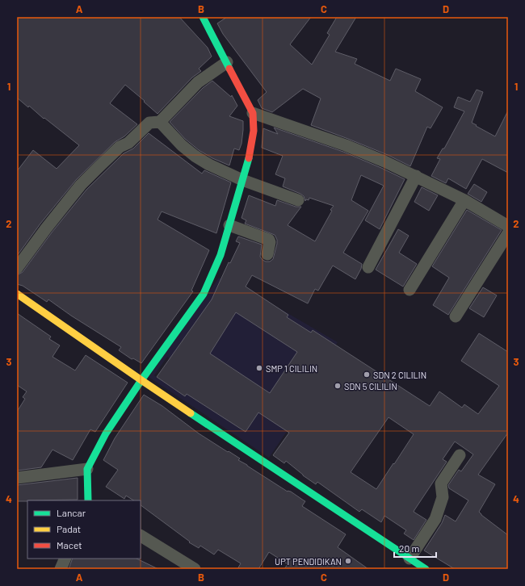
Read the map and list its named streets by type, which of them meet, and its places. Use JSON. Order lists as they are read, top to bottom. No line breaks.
{"places":["SMP 1 CILILIN","SDN 2 CILILIN","SDN 5 CILILIN","UPT PENDIDIKAN"],"legend":["Lancar","Padat","Macet"],"scale_bar":"20 m","grid":{"columns":["A","B","C","D"],"rows":["1","2","3","4"]}}
